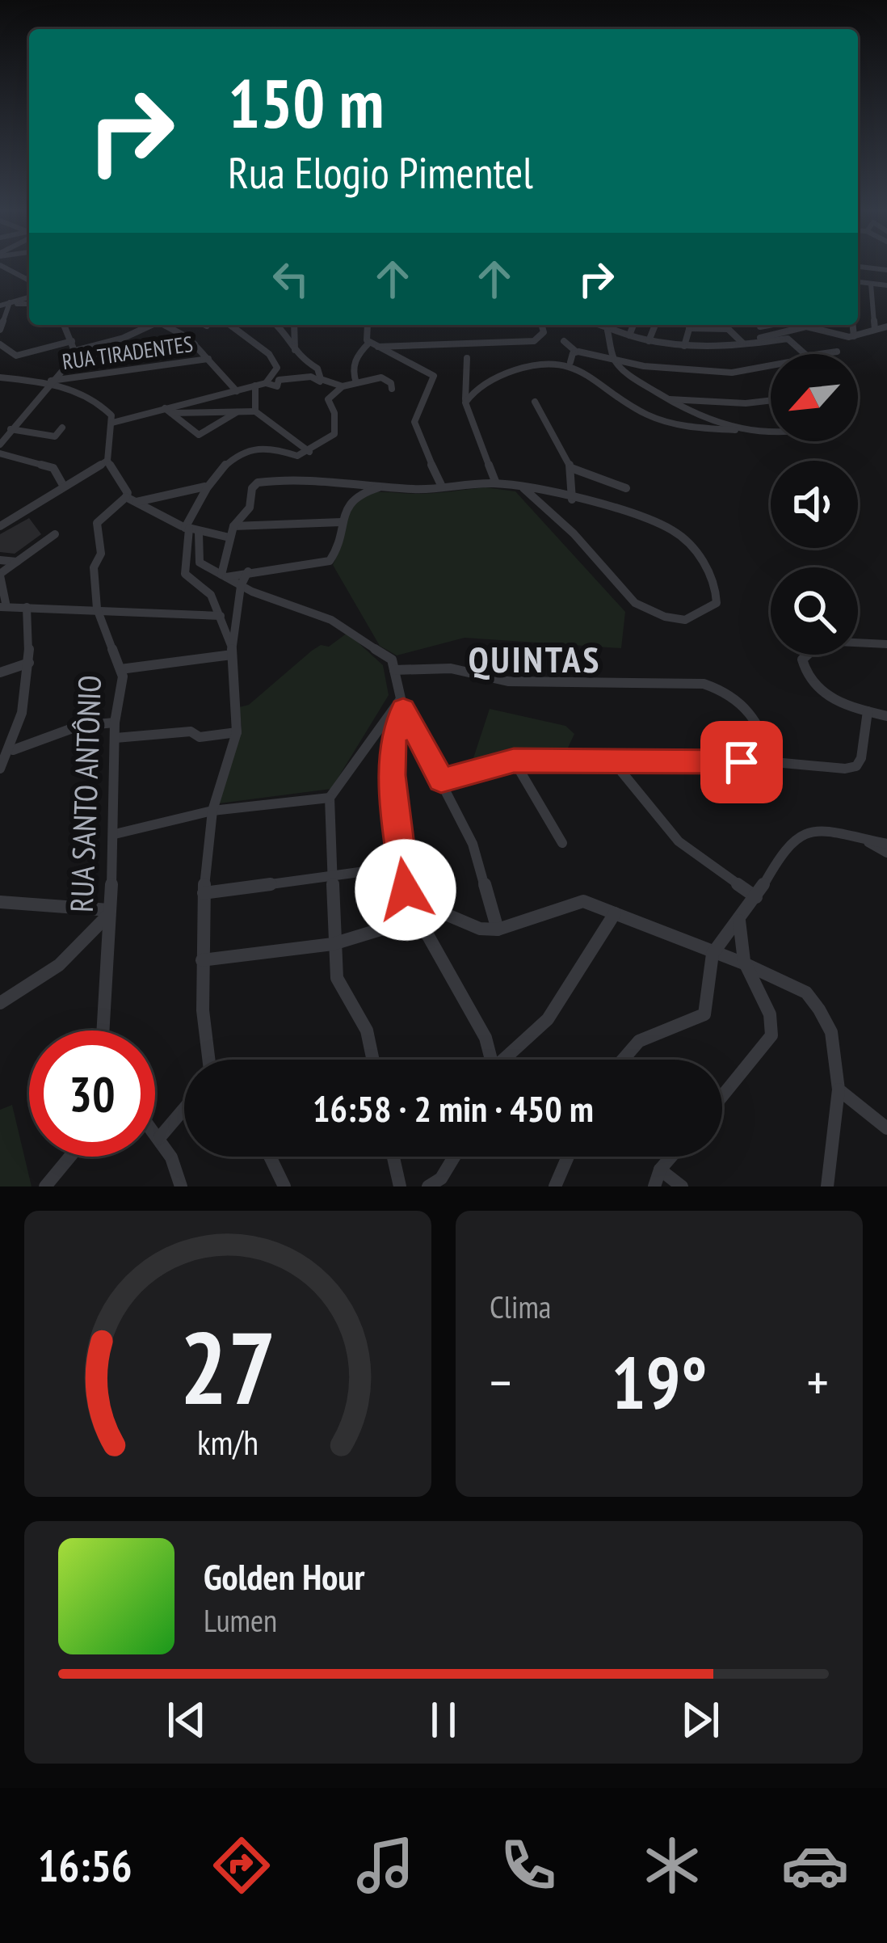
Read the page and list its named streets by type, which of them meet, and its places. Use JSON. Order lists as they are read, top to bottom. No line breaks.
{"streets":{"street":["RUA TIRADENTES","RUA SANTO ANTÔNIO"]},"districts":["QUINTAS"],"north":"bottom left","page":{"turn":["150 m","Rua Elogio Pimentel"],"limit":"30","trip":"16:58 · 2 min · 450 m","tile":"Clima","heat":["−","19°","+"],"song":["Golden Hour","Lumen"],"tabs":"16:56","gauge":["27","km/h"]}}
